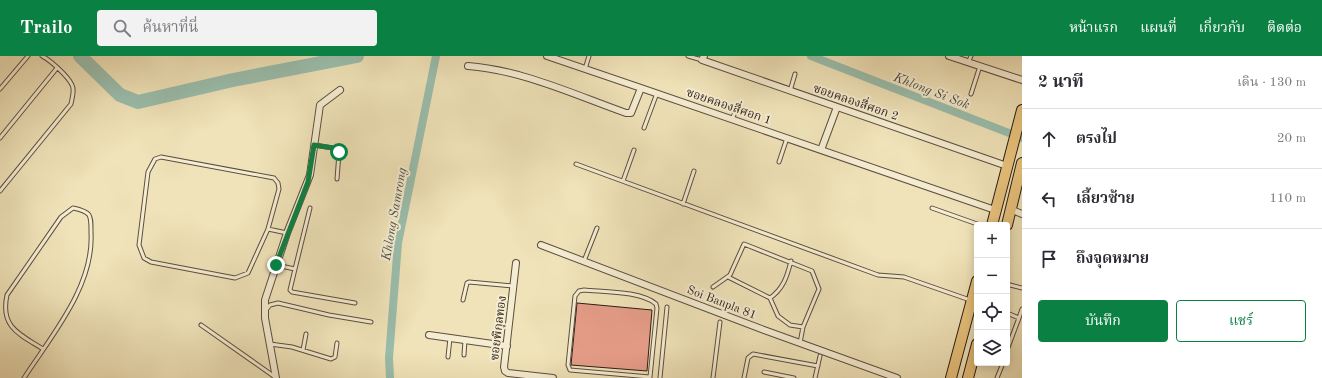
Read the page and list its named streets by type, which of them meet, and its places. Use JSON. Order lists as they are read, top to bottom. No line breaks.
{"streets":{"street":["ซอยคลองสี่ศอก 2","ซอยคลองสี่ศอก 1","Soi Banpla 81","ซอยพิกุลทอง"]},"water":["Khlong Si Sok","Khlong Samrong"],"page":{"header":"Trailo","search":"ค้นหาที่นี่","nav":["หน้าแรก","แผนที่","เกี่ยวกับ","ติดต่อ"],"heading":["2 นาที","เดิน · 130 m"],"list":[["ตรงไป","20 m"],["เลี้ยวซ้าย","110 m"],"ถึงจุดหมาย"],"map_buttons":["+","−"],"buttons":["บันทึก","แชร์"]}}
